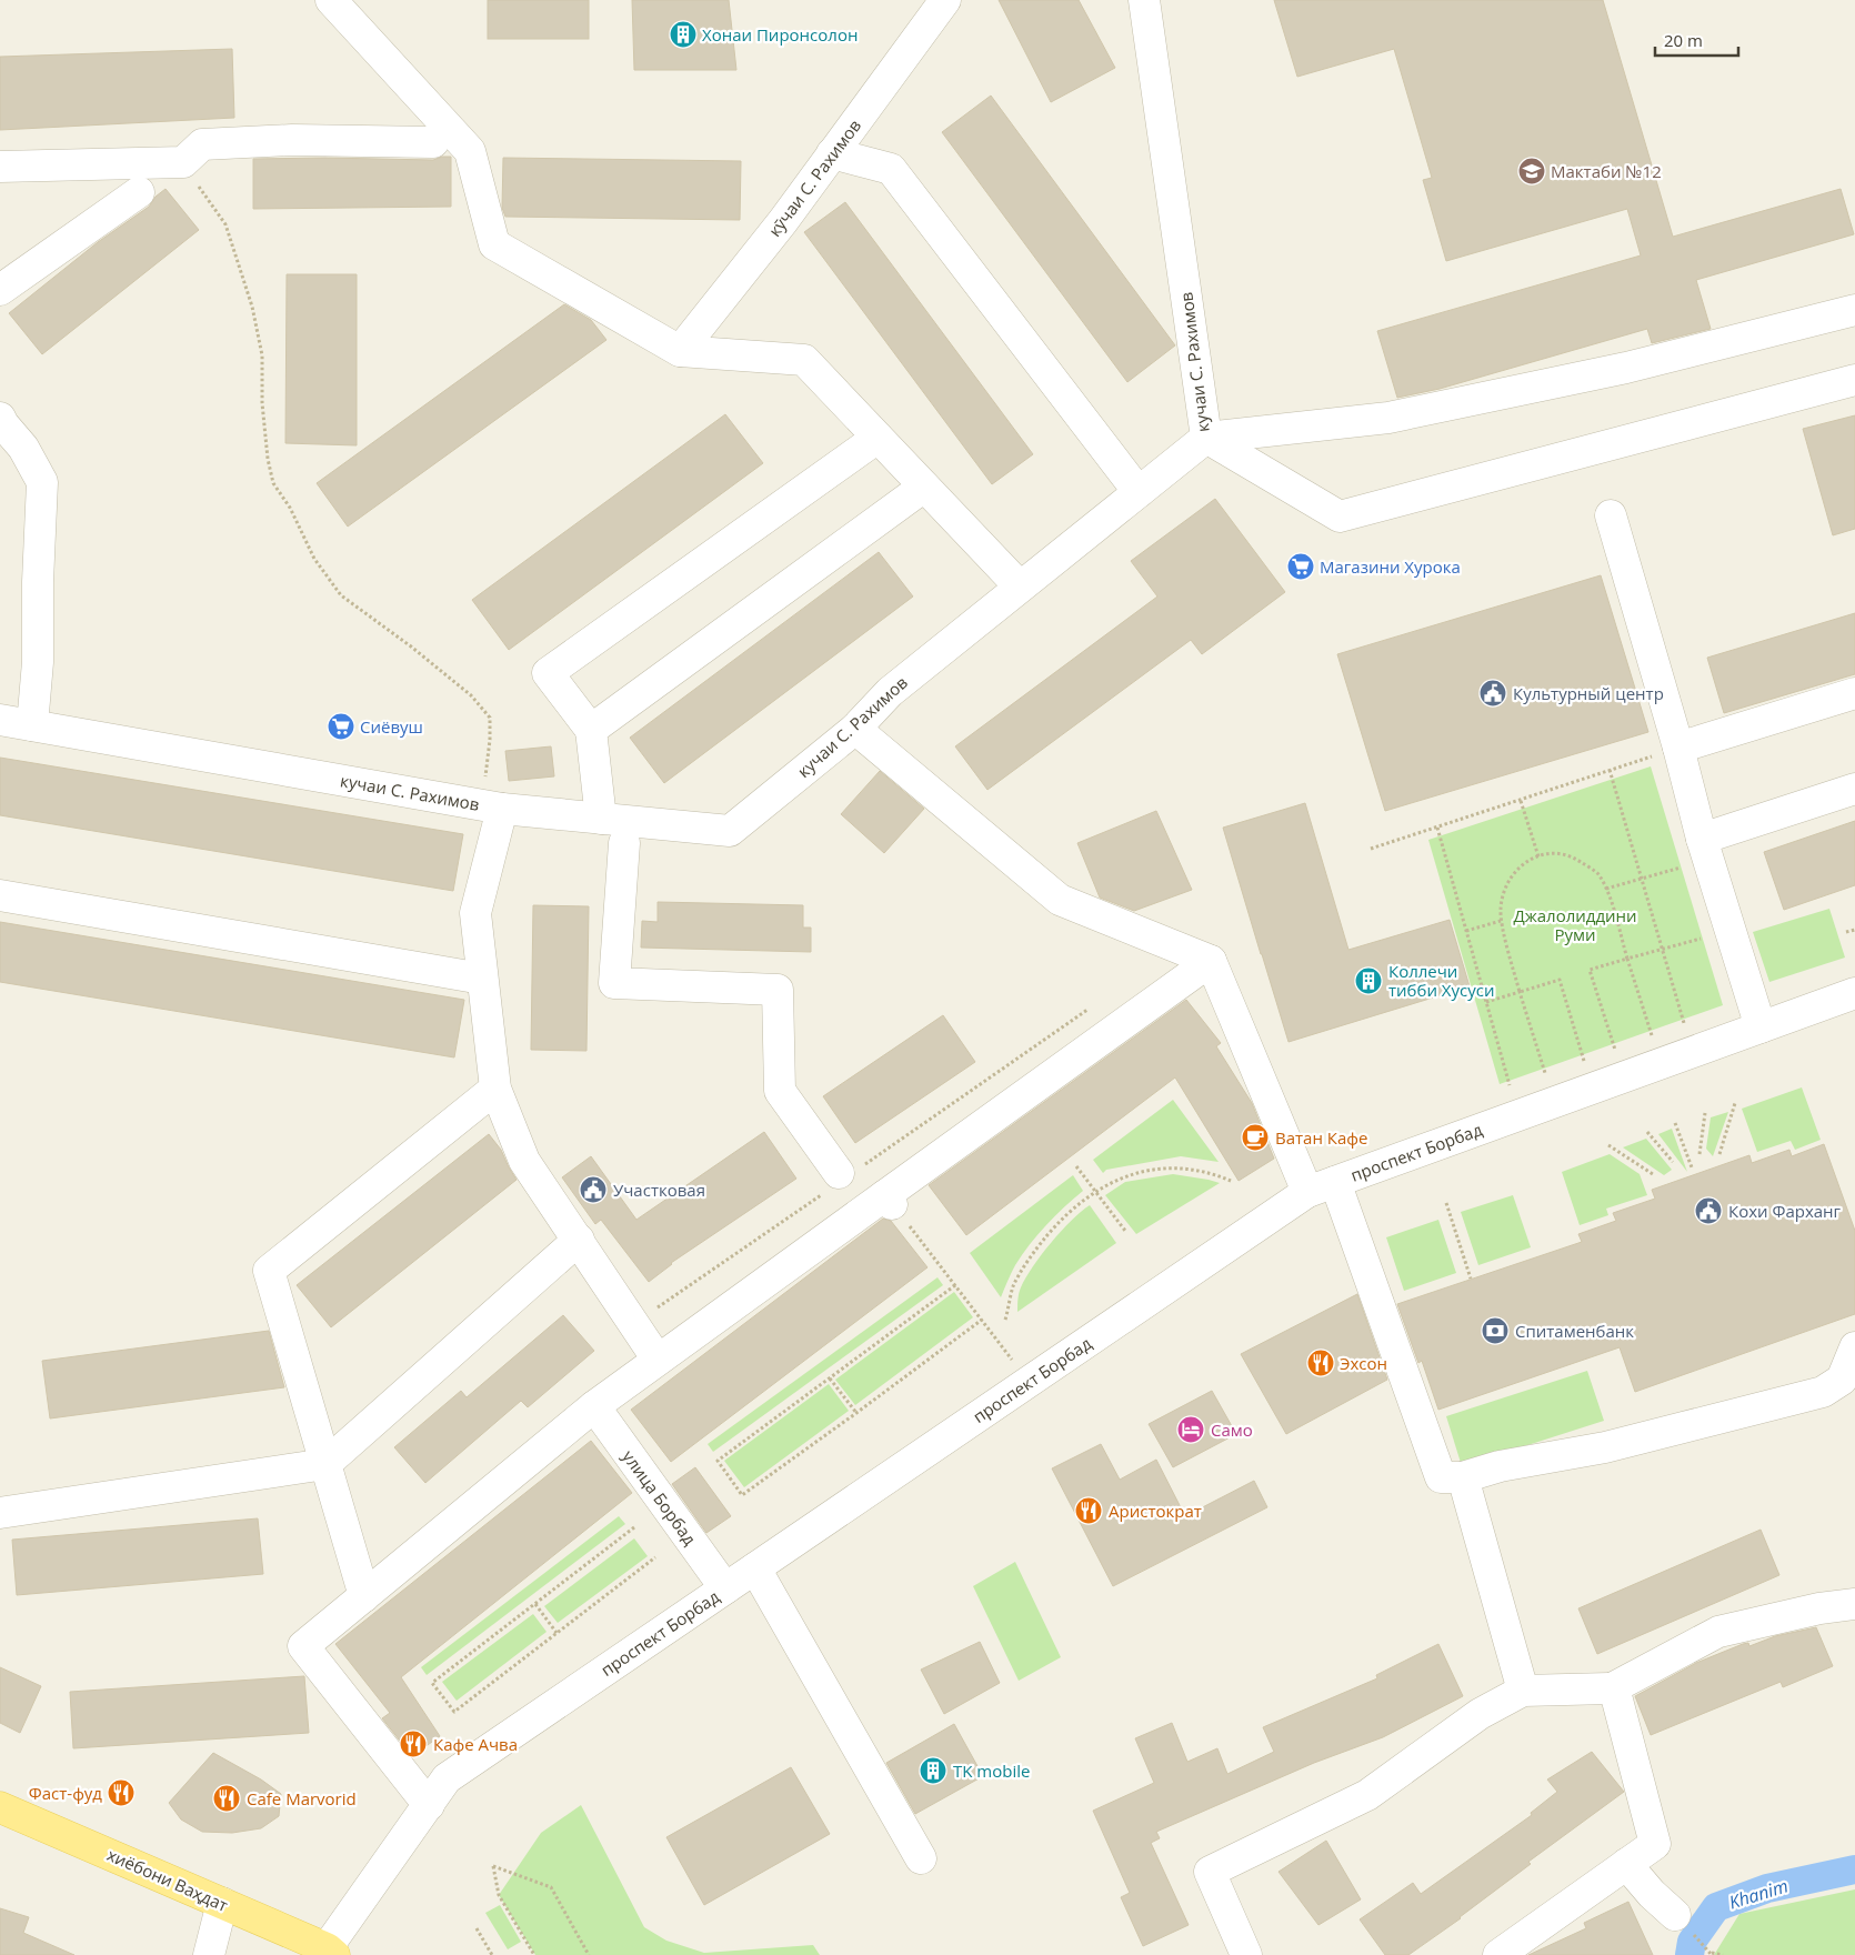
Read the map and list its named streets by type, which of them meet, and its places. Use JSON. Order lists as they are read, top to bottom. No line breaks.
{"streets":{"main road":["хиёбони Ваҳдат"],"street":["кӯчаи С. Рахимов","кучаи С. Рахимов","проспект Борбад","улица Борбад"]},"crossings":[["проспект Борбад","улица Борбад"],["проспект Борбад","хиёбони Ваҳдат"]],"water":["Khanim"],"parks":["Джалолиддини Руми"],"places":{"building":["Хонаи Пиронсолон","Коллечи тибби Хусуси","TK mobile"],"school or university":["Мактаби №12"],"supermarket":["Магазини Хурока","Сиёвуш"],"public building":["Культурный центр","Участковая","Кохи Фарханг"],"cafe":["Ватан Кафе"],"bank":["Спитаменбанк"],"restaurant":["Эхсон","Аристократ","Кафе Ачва","Фаст-фуд","Cafe Marvorid"],"hotel":["Само"]},"scale_bar":"20 m"}
